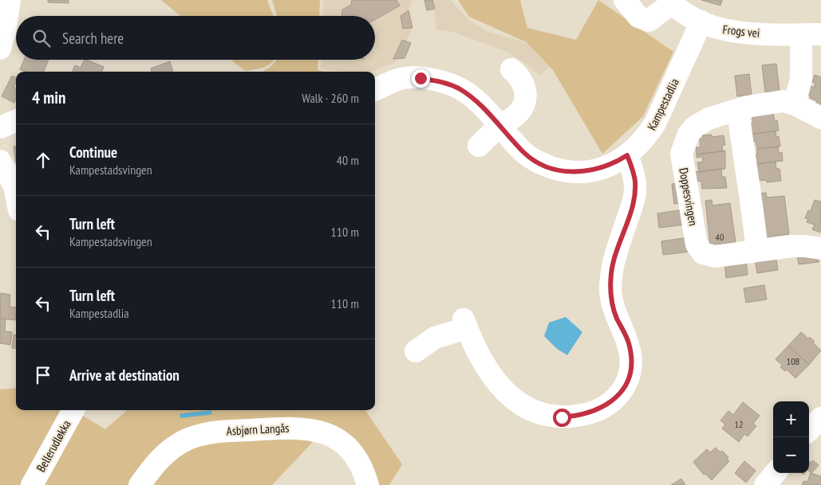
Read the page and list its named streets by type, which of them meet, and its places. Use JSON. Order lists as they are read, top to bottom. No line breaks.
{"streets":{"street":["Frogs vei","Kampestadlia","Doppesvingen","Asbjørn Langås","Bellerudløkka"]},"crossings":[["Frogs vei","Kampestadlia"]],"house_numbers":["40","10B","12"],"page":{"search":"Search here","heading":["4 min","Walk · 260 m"],"list":[["Continue","Kampestadsvingen","40 m"],["Turn left","Kampestadsvingen","110 m"],["Turn left","Kampestadlia","110 m"],"Arrive at destination"],"map_buttons":["+","−"]}}
